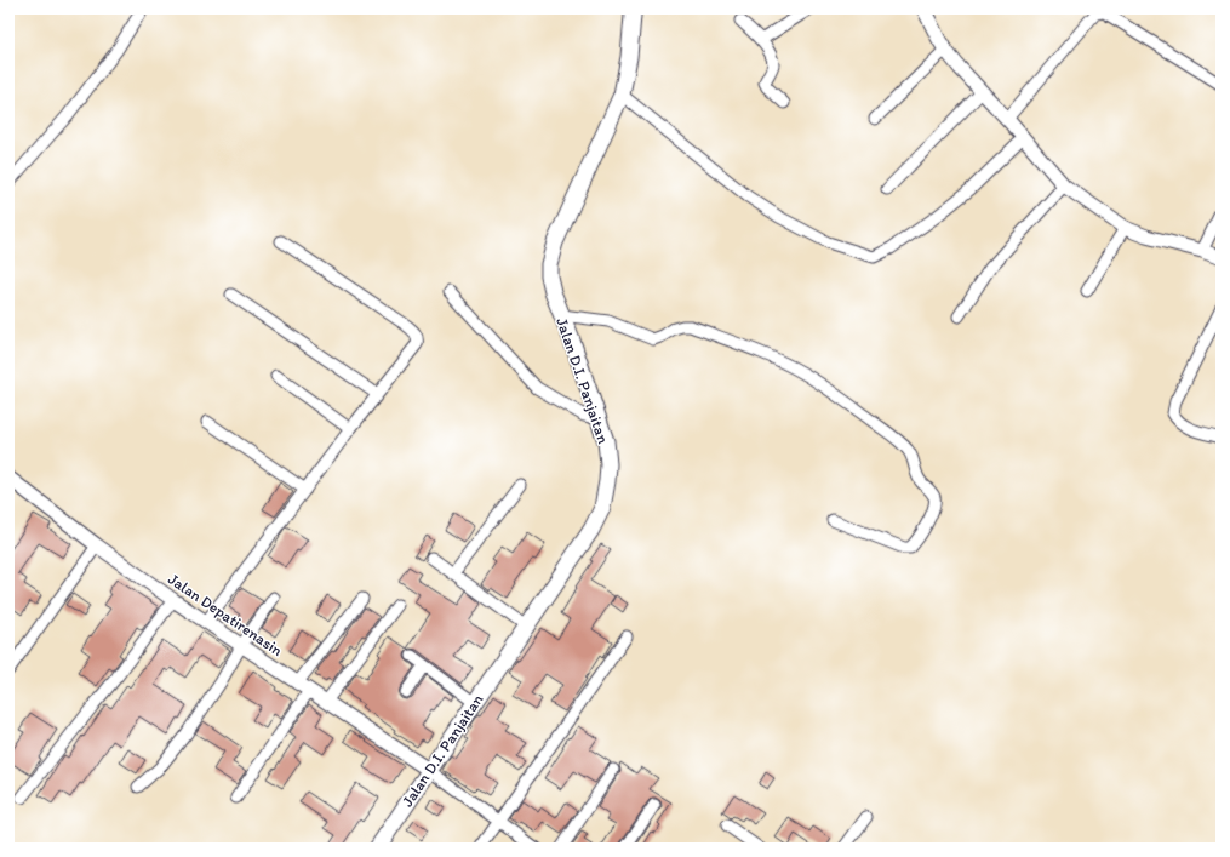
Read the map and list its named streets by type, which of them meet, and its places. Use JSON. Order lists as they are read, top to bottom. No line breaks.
{"streets":{"main road":["Jalan D.I. Panjaitan"],"street":["Jalan Depatirenasin"]},"crossings":[["Jalan D.I. Panjaitan","Jalan Depatirenasin"]]}
